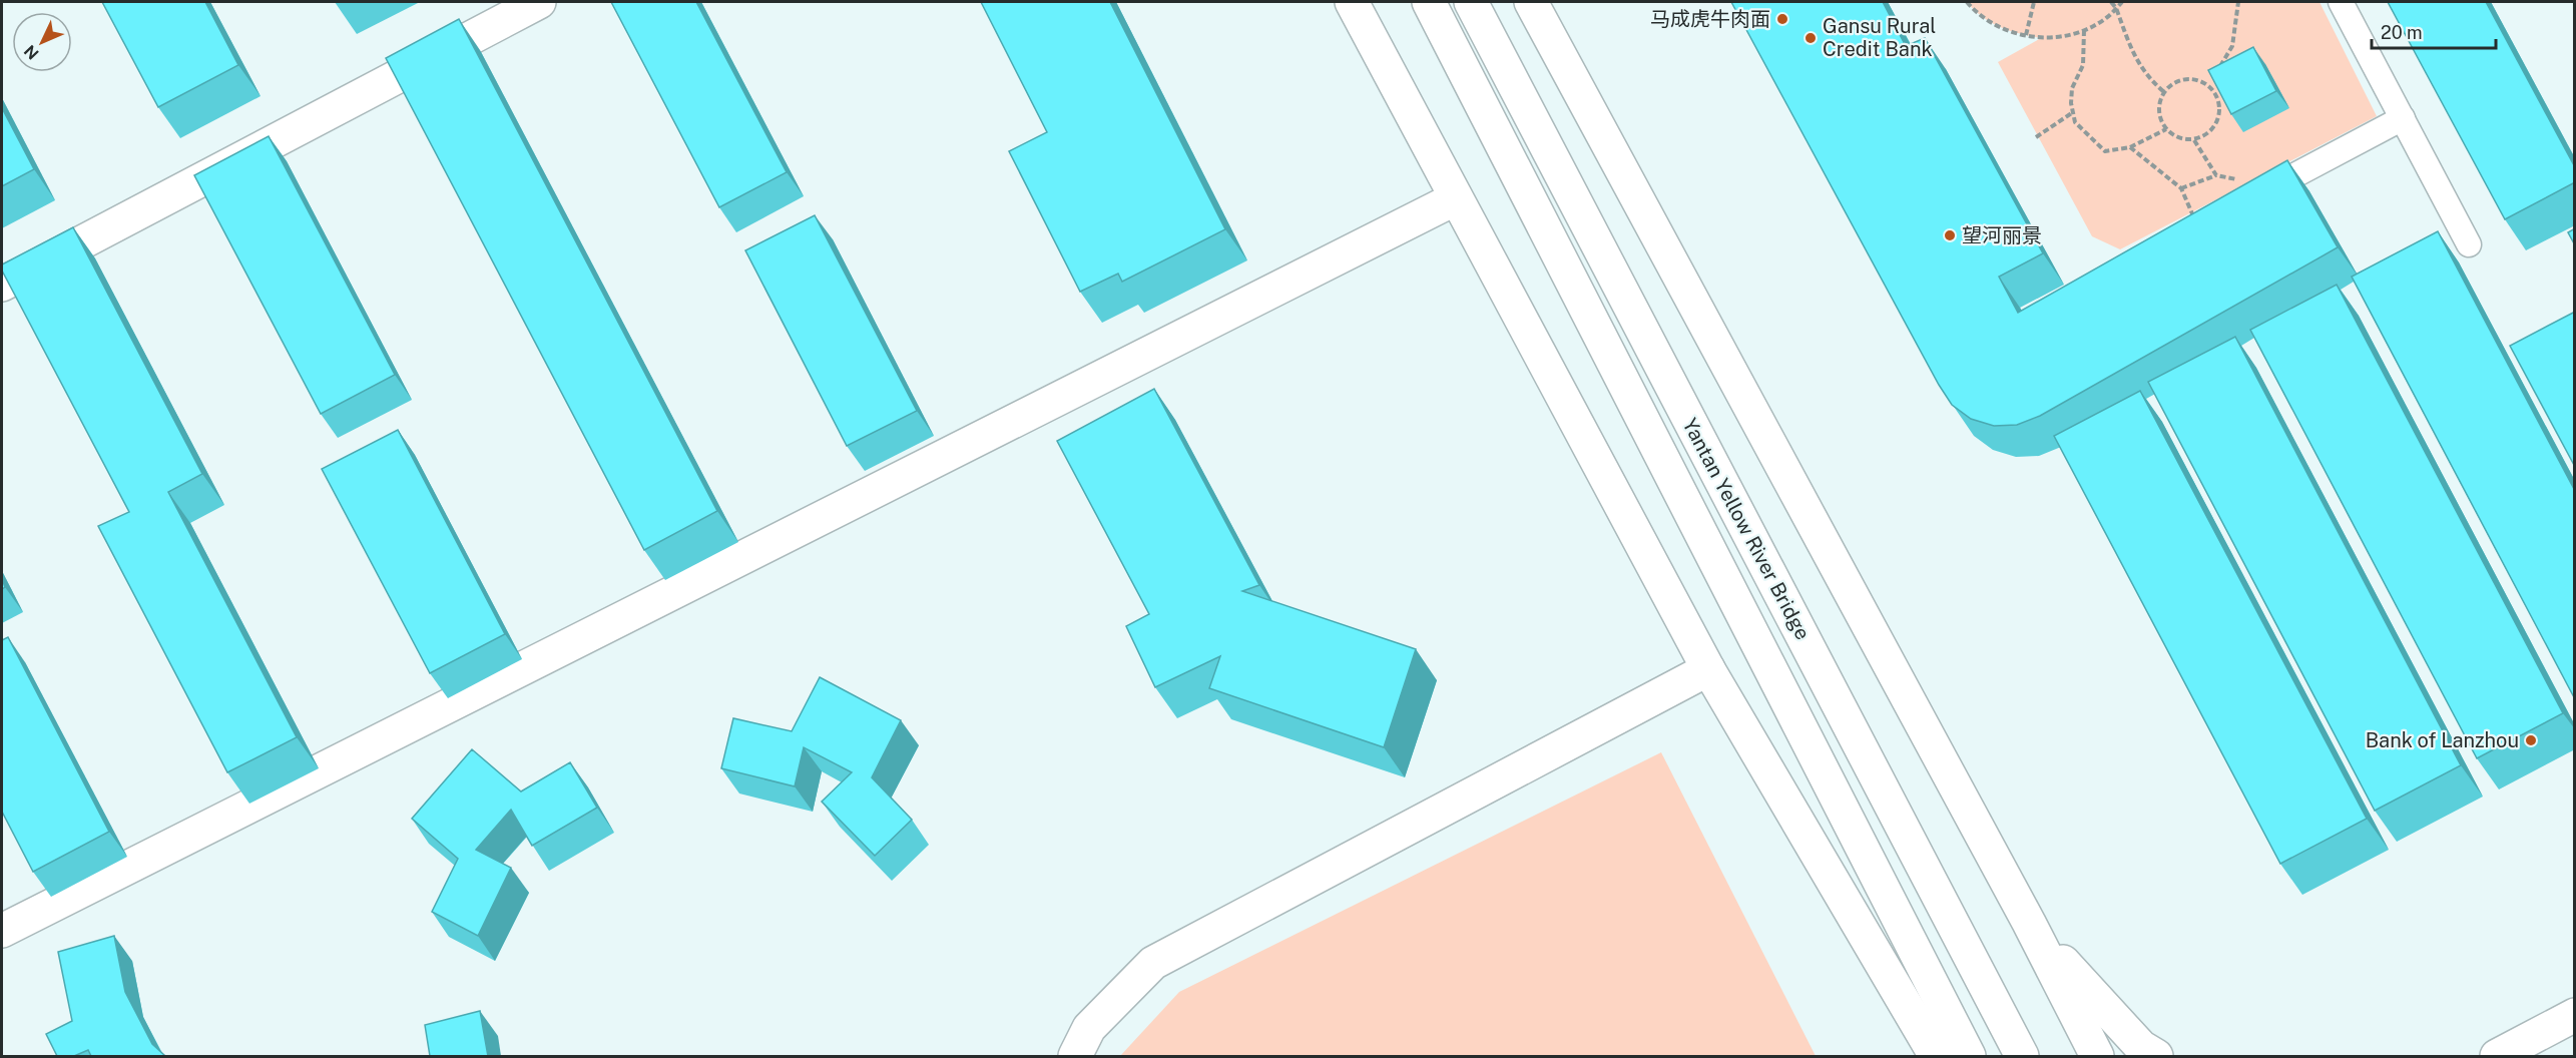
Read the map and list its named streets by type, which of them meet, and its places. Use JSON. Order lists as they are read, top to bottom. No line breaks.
{"streets":{"main road":["Yantan Yellow River Bridge"]},"places":["马成虎牛肉面","Gansu Rural Credit Bank","望河丽景","Bank of Lanzhou"],"scale_bar":"20 m","north":"bottom left"}
